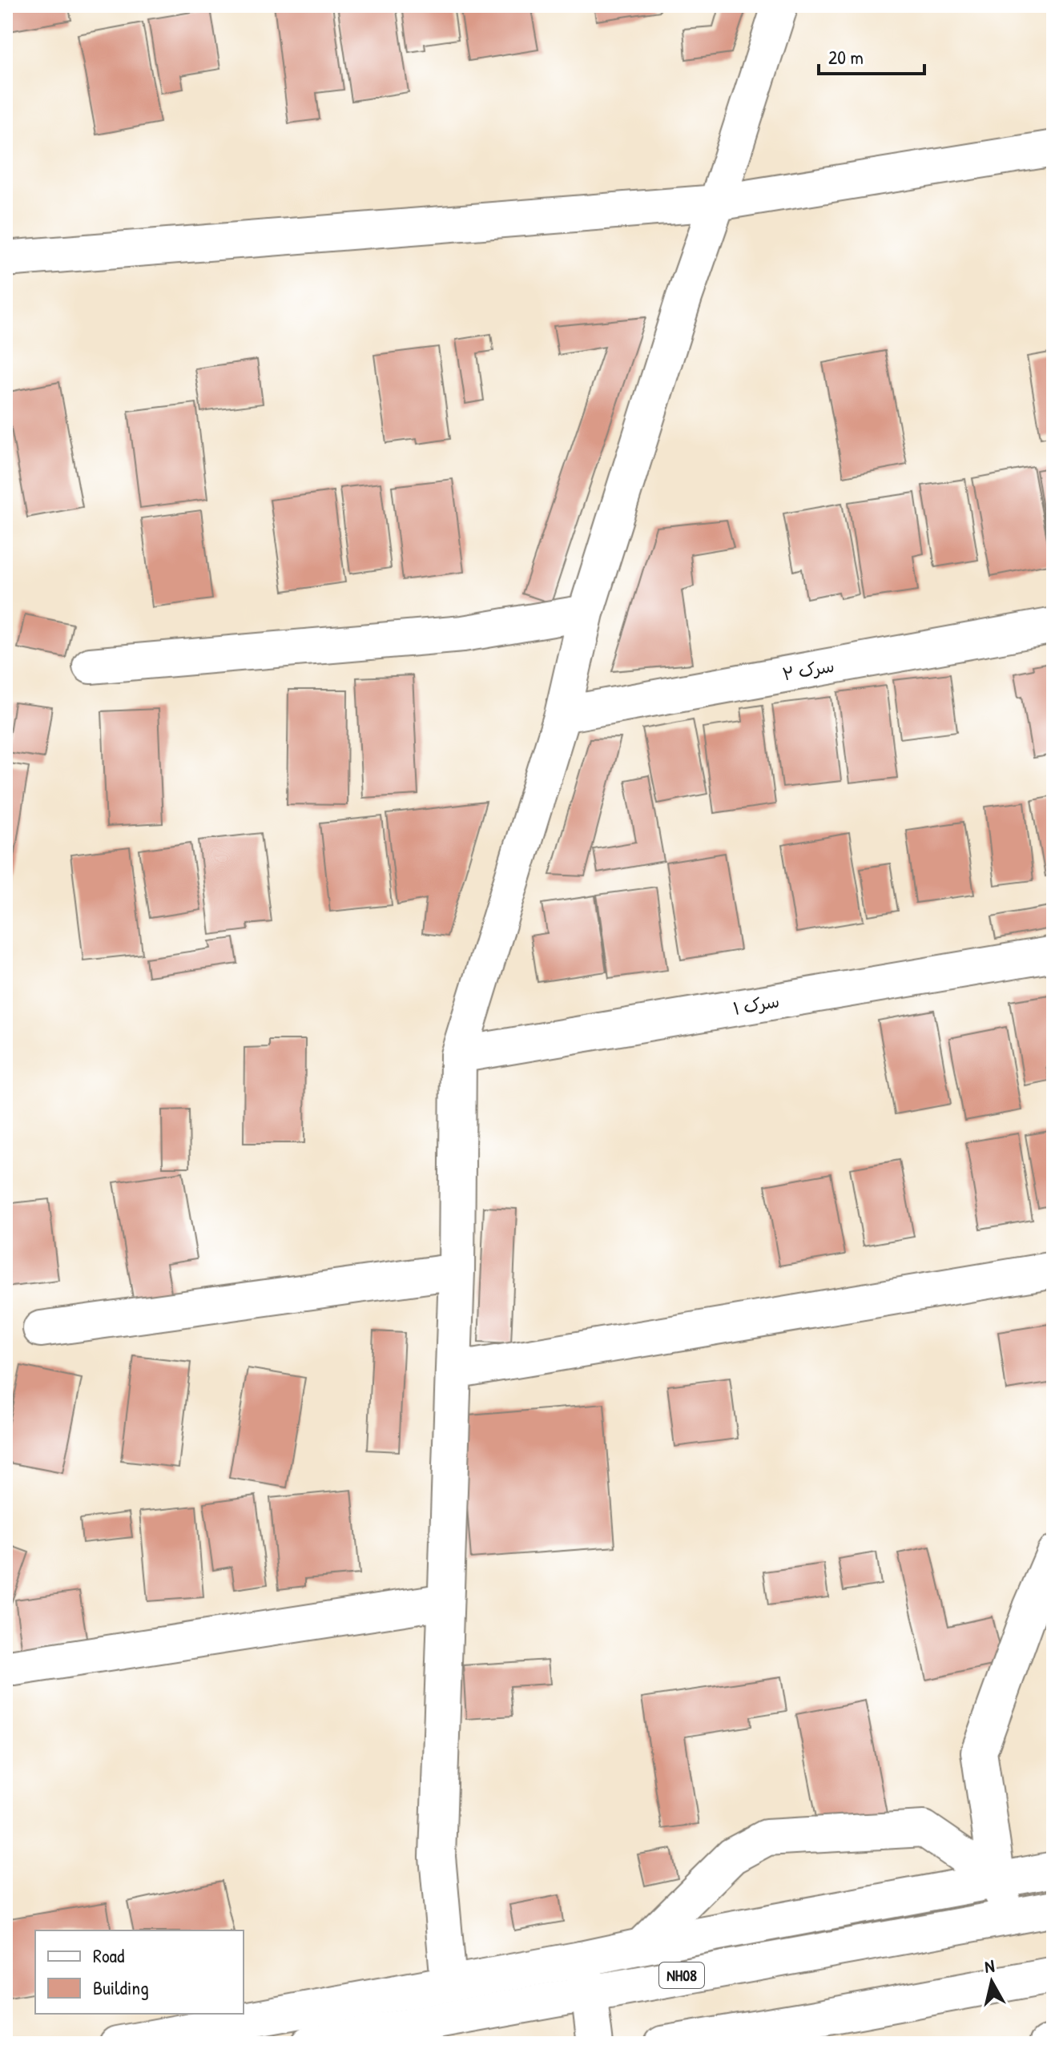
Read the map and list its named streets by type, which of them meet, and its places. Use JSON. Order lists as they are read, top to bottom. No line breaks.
{"streets":{"main road":["سرک ۲","سرک ۱","NH08"]},"legend":["Road","Building"],"scale_bar":"20 m","north":"top"}
